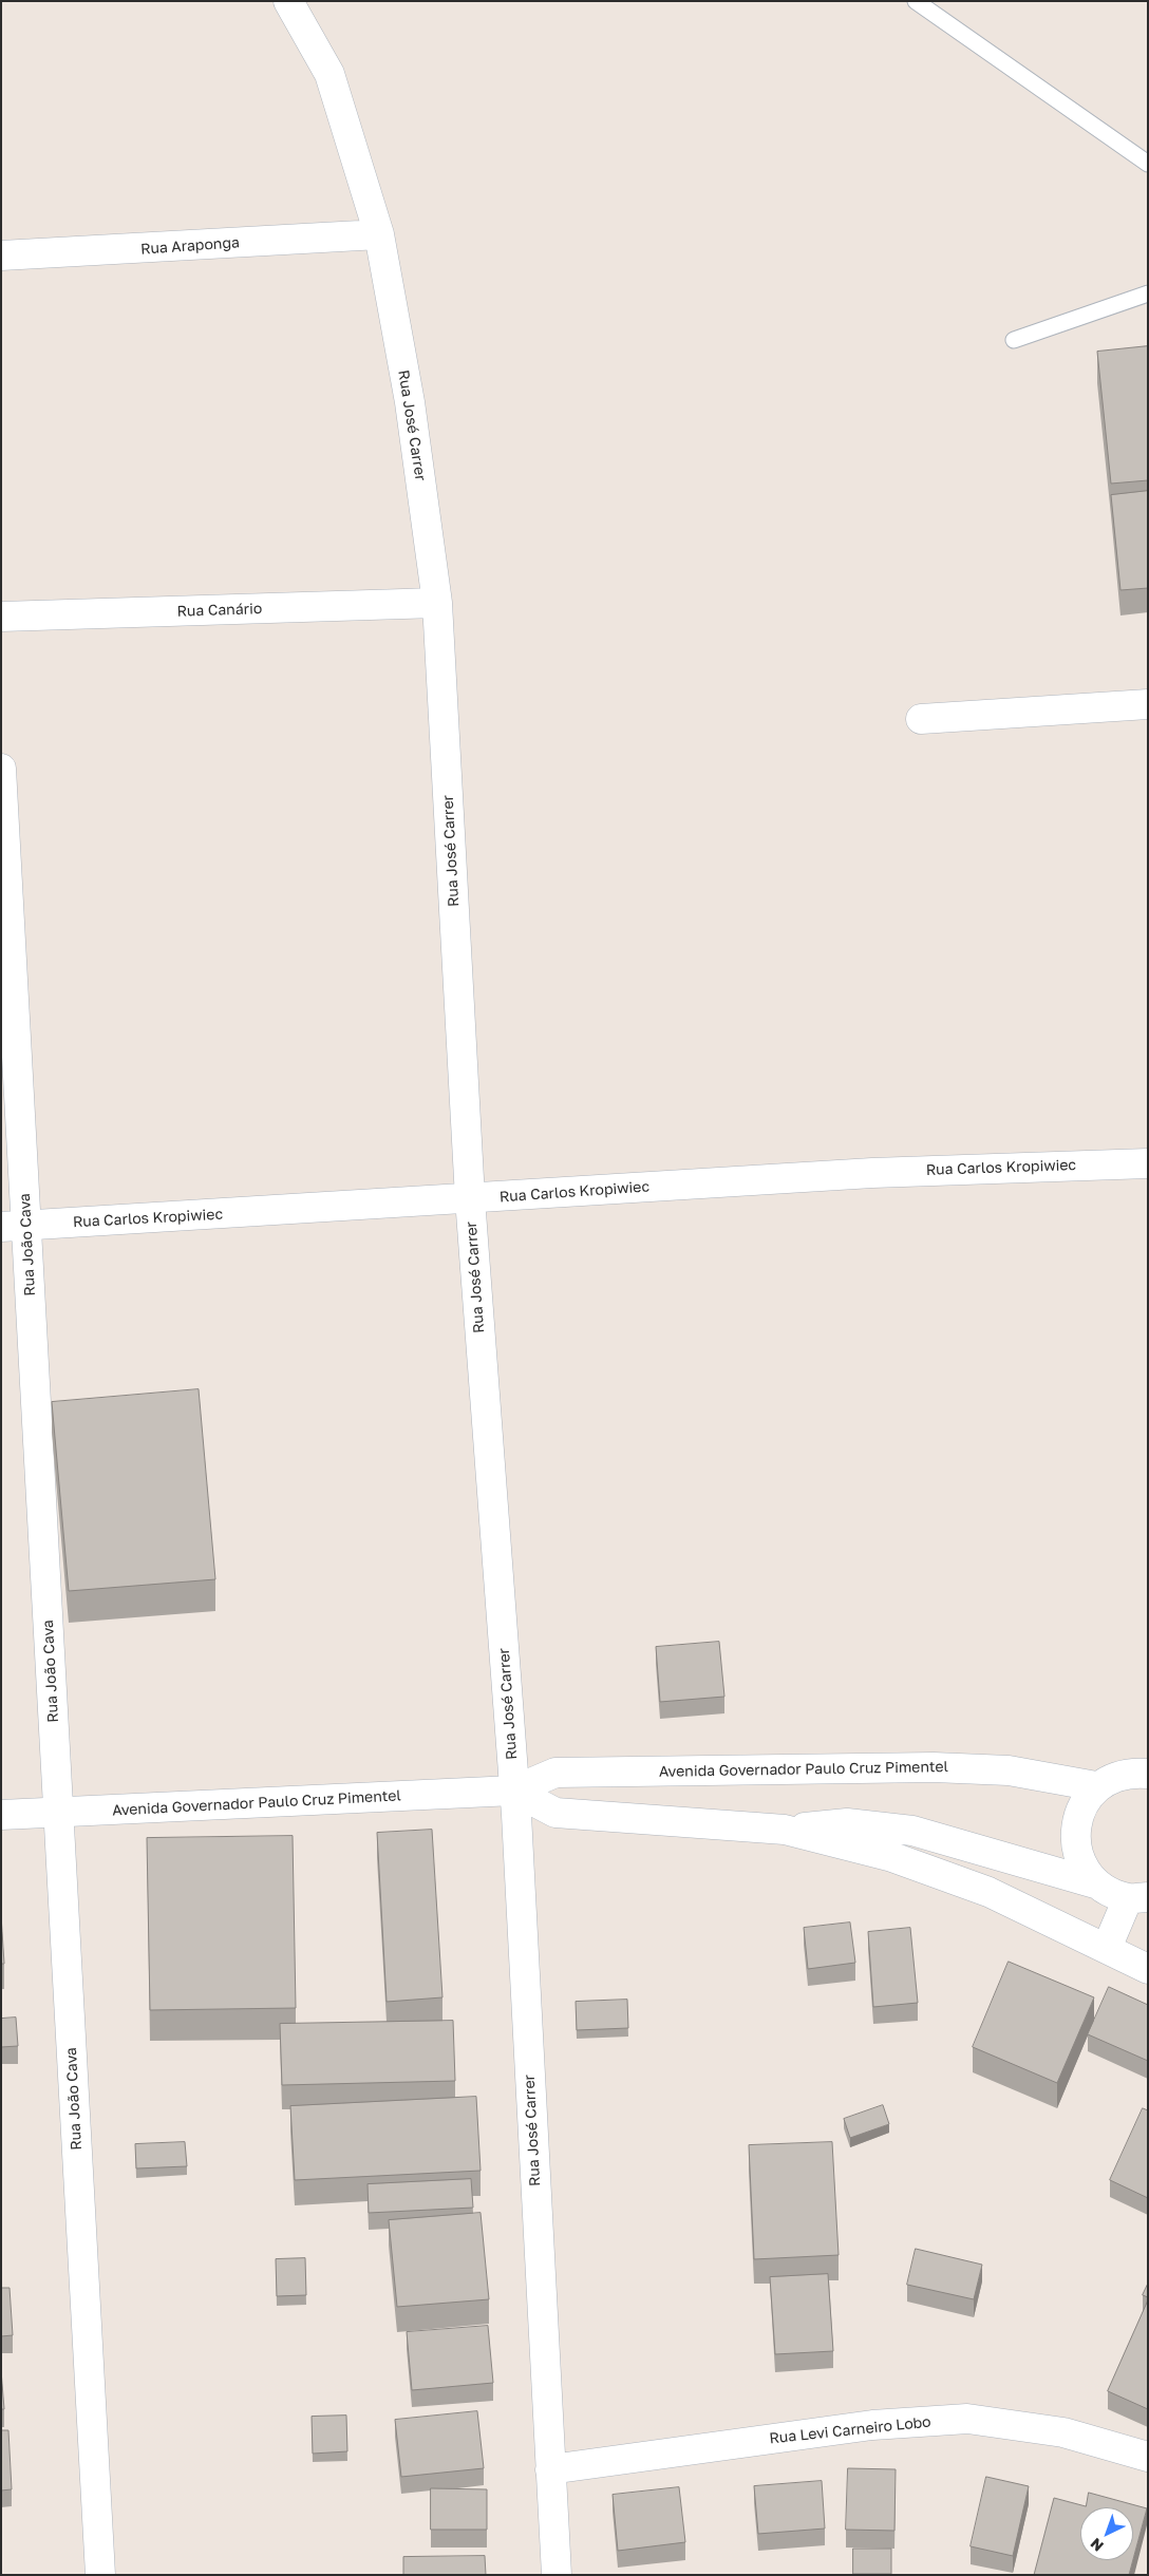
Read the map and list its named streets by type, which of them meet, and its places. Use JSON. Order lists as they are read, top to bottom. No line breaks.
{"streets":{"street":["Rua Araponga","Rua José Carrer","Rua Canário","Rua Carlos Kropiwiec","Rua João Cava","Avenida Governador Paulo Cruz Pimentel","Rua Levi Carneiro Lobo"]},"crossings":[["Rua Araponga","Rua José Carrer"],["Rua José Carrer","Rua Canário"],["Rua José Carrer","Rua Carlos Kropiwiec"],["Rua José Carrer","Avenida Governador Paulo Cruz Pimentel"],["Rua José Carrer","Rua Levi Carneiro Lobo"],["Rua Carlos Kropiwiec","Rua João Cava"],["Rua João Cava","Avenida Governador Paulo Cruz Pimentel"]],"north":"bottom left"}
